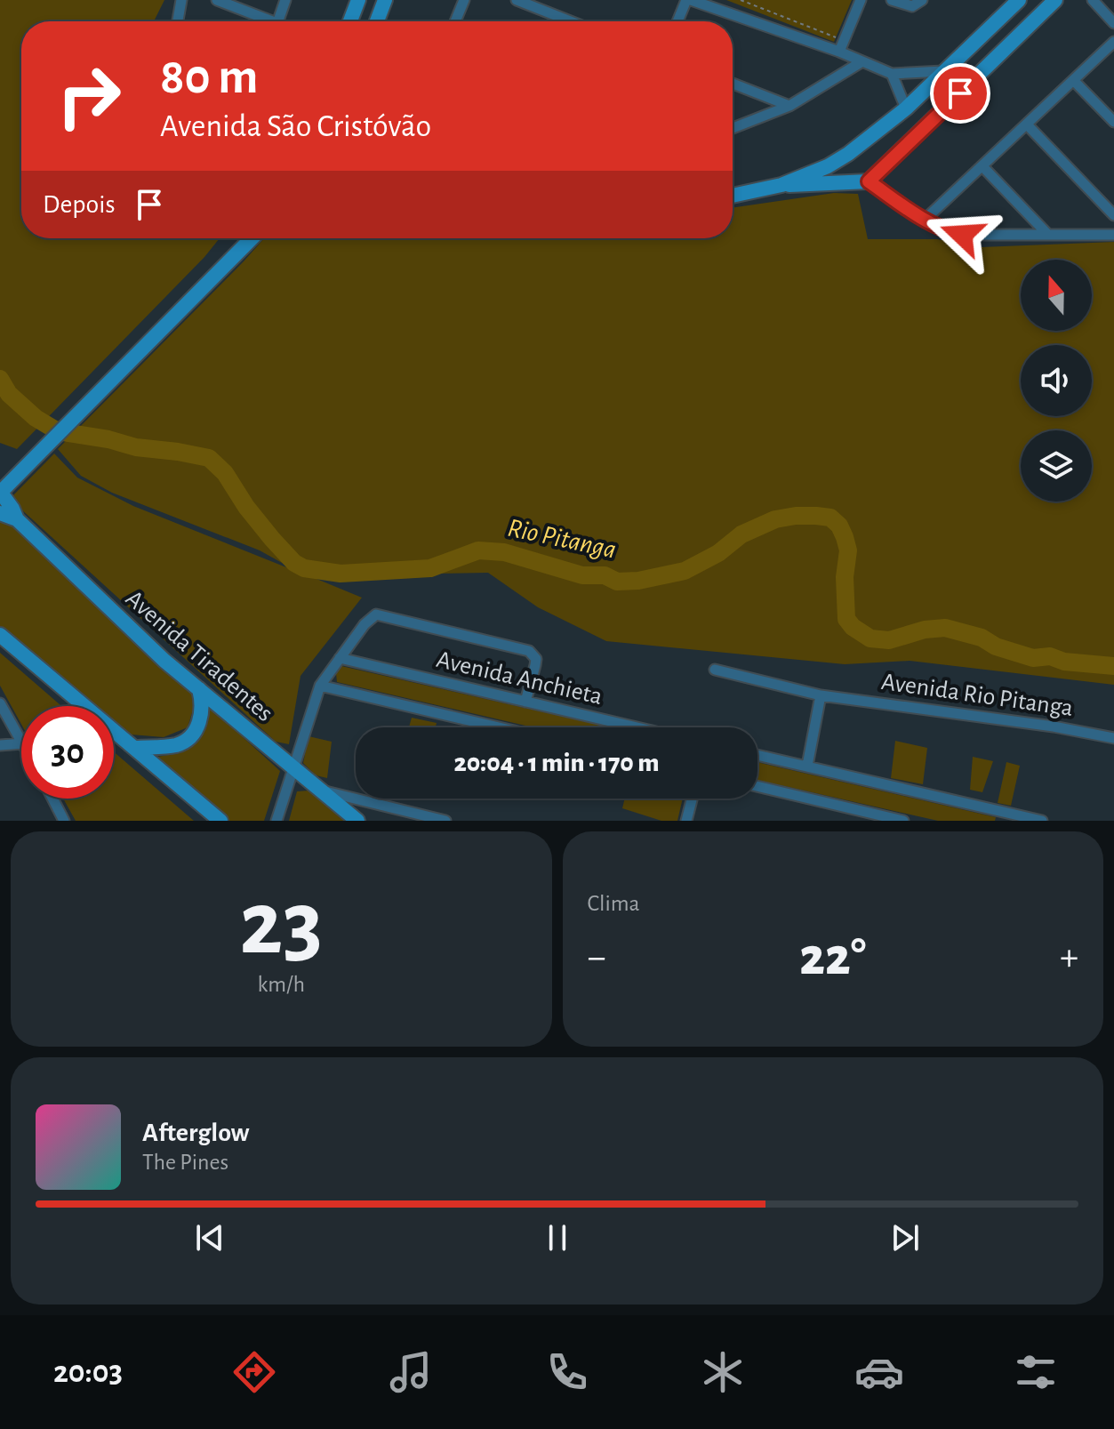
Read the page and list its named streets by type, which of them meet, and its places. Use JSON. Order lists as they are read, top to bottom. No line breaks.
{"streets":{"street":["Avenida Tiradentes","Avenida Anchieta","Avenida Rio Pitanga"]},"water":["Rio Pitanga"],"north":"top","page":{"turn":["80 m","Avenida São Cristóvão"],"then":"Depois","limit":"30","trip":"20:04 · 1 min · 170 m","tile":[["23","km/h"],"Clima"],"heat":["−","22°","+"],"song":["Afterglow","The Pines"],"tabs":"20:03"}}
